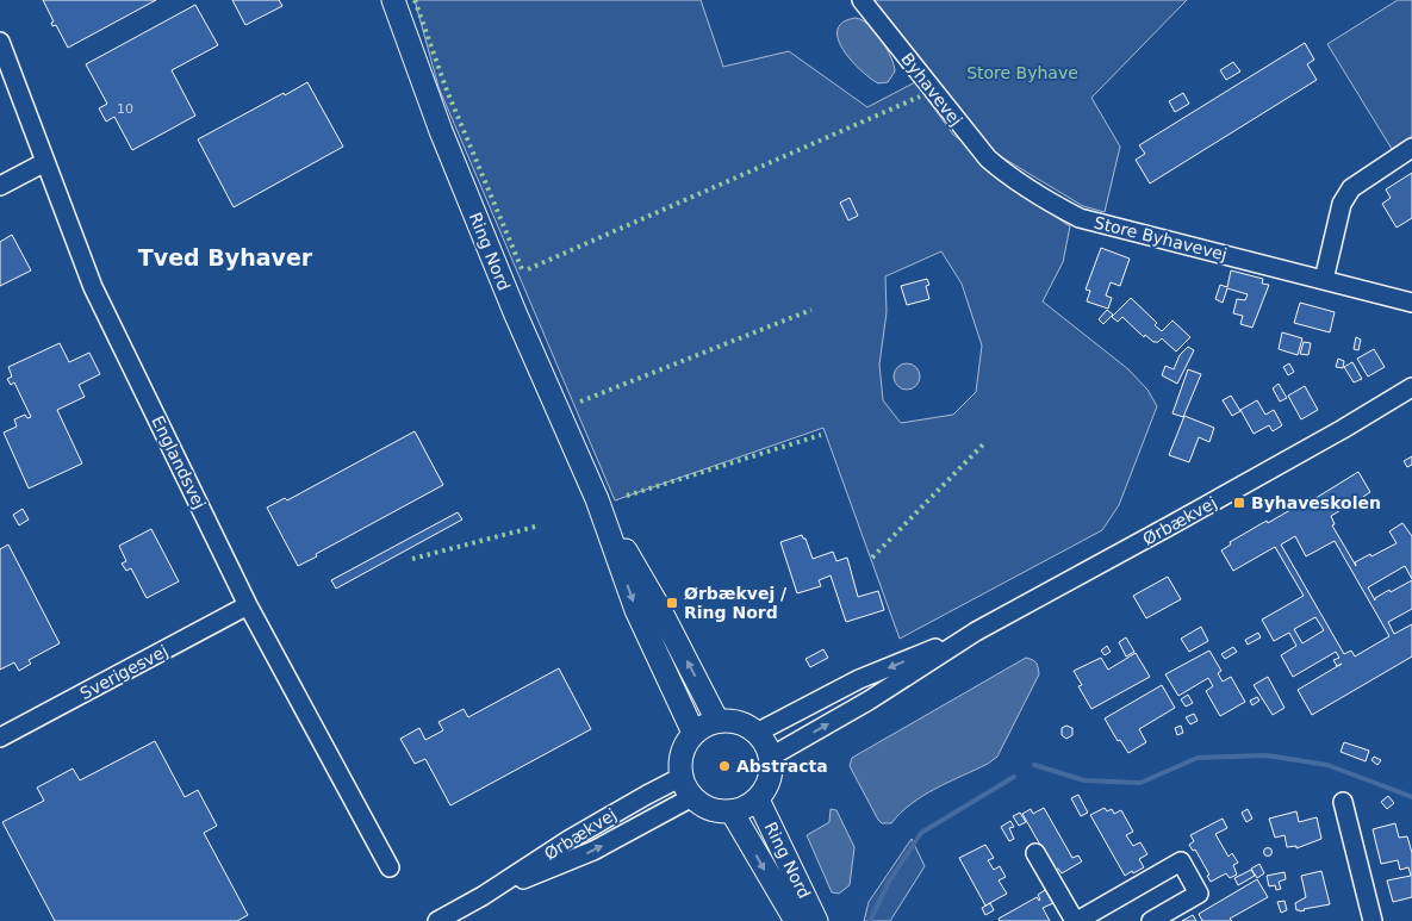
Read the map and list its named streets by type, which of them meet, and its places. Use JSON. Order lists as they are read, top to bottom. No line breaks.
{"streets":{"main road":["Ring Nord"],"street":["Byhavevej","Store Byhavevej","Englandsvej","Ørbækvej","Sverigesvej"]},"crossings":[["Byhavevej","Store Byhavevej"],["Ring Nord","Ørbækvej"],["Englandsvej","Sverigesvej"]],"districts":["Tved Byhaver"],"parks":["Store Byhave"],"places":{"transit":["Byhaveskolen","Ørbækvej / Ring Nord"],"other":["Abstracta"]},"house_numbers":["10"]}
